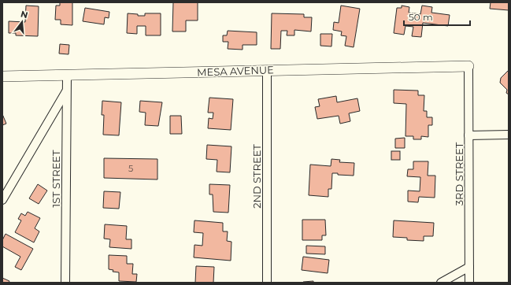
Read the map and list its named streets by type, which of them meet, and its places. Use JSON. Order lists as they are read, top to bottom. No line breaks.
{"streets":{"street":["MESA AVENUE","3RD STREET","2ND STREET","1ST STREET"]},"crossings":[["MESA AVENUE","3RD STREET"],["MESA AVENUE","2ND STREET"],["MESA AVENUE","1ST STREET"]],"house_numbers":["5"],"scale_bar":"50 m","north":"top"}
